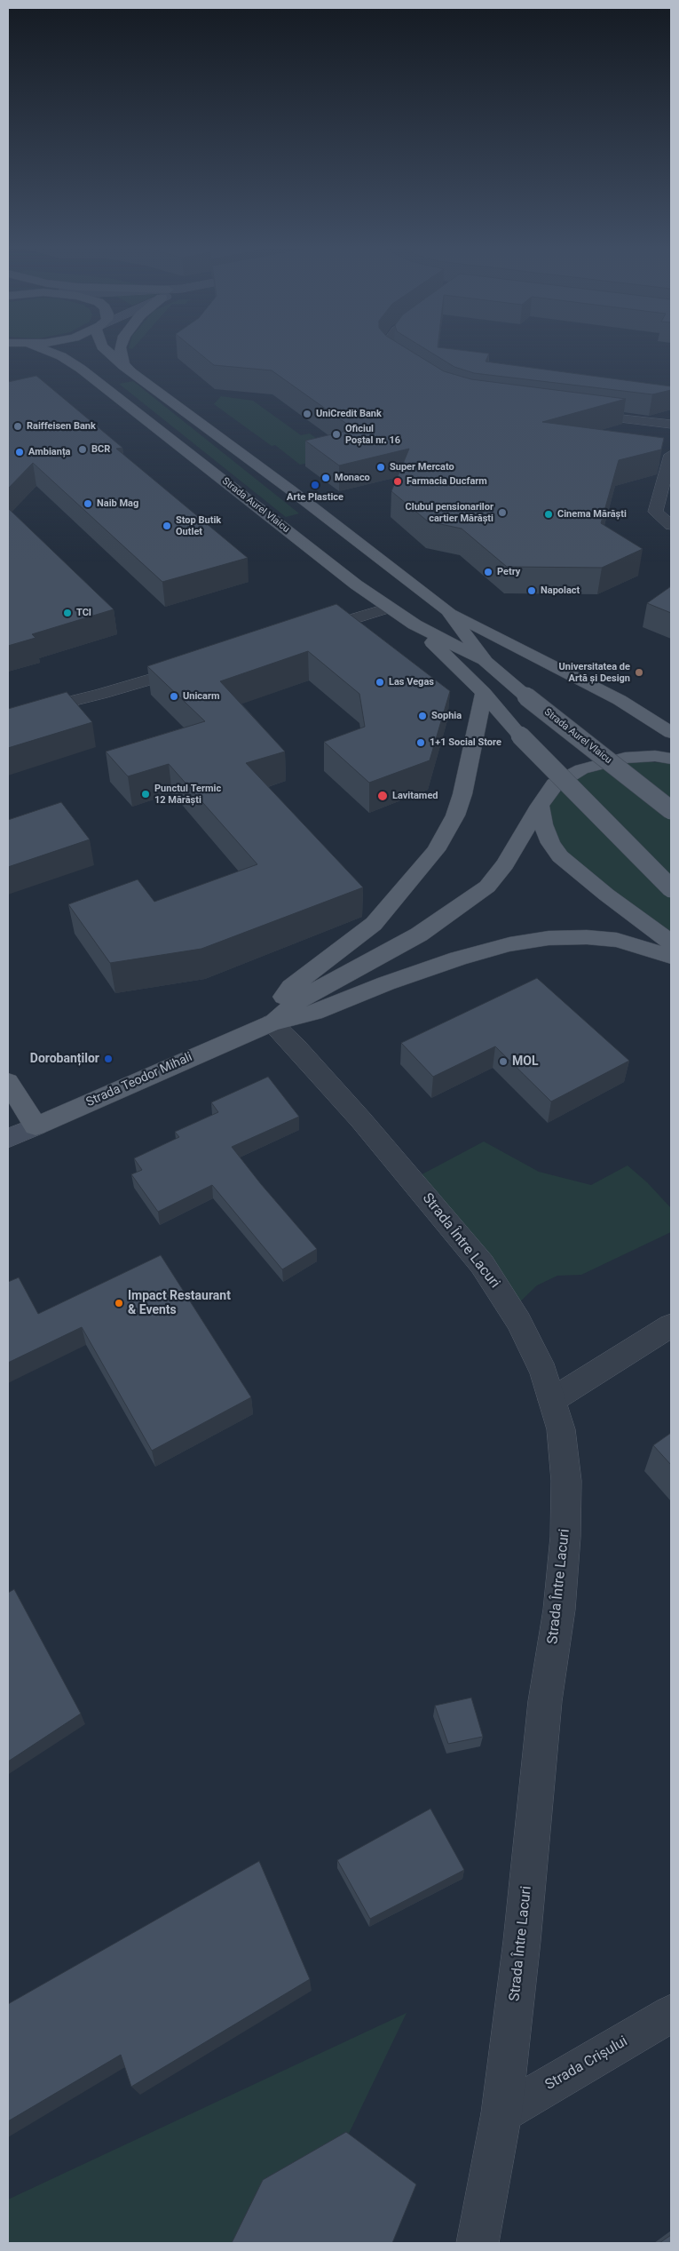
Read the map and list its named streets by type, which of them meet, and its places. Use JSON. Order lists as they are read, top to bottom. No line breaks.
{"streets":{"main road":["Strada Aurel Vlaicu","Strada Teodor Mihali"],"street":["Strada Între Lacuri","Strada Crișului"]},"crossings":[["Strada Teodor Mihali","Strada Între Lacuri"],["Strada Între Lacuri","Strada Crișului"]],"places":["UniCredit Bank","Raiffeisen Bank","Oficiul Poștal nr. 16","BCR","Ambianța","Super Mercato","Monaco","Farmacia Ducfarm","Arte Plastice","Naib Mag","Clubul pensionarilor cartier Mărăști","Cinema Mărăști","Stop Butik Outlet","Petry","Napolact","TCI","Universitatea de Artă și Design","Las Vegas","Unicarm","Sophia","1+1 Social Store","Punctul Termic 12 Mărăști","Lavitamed","Dorobanților","MOL","Impact Restaurant & Events"]}
